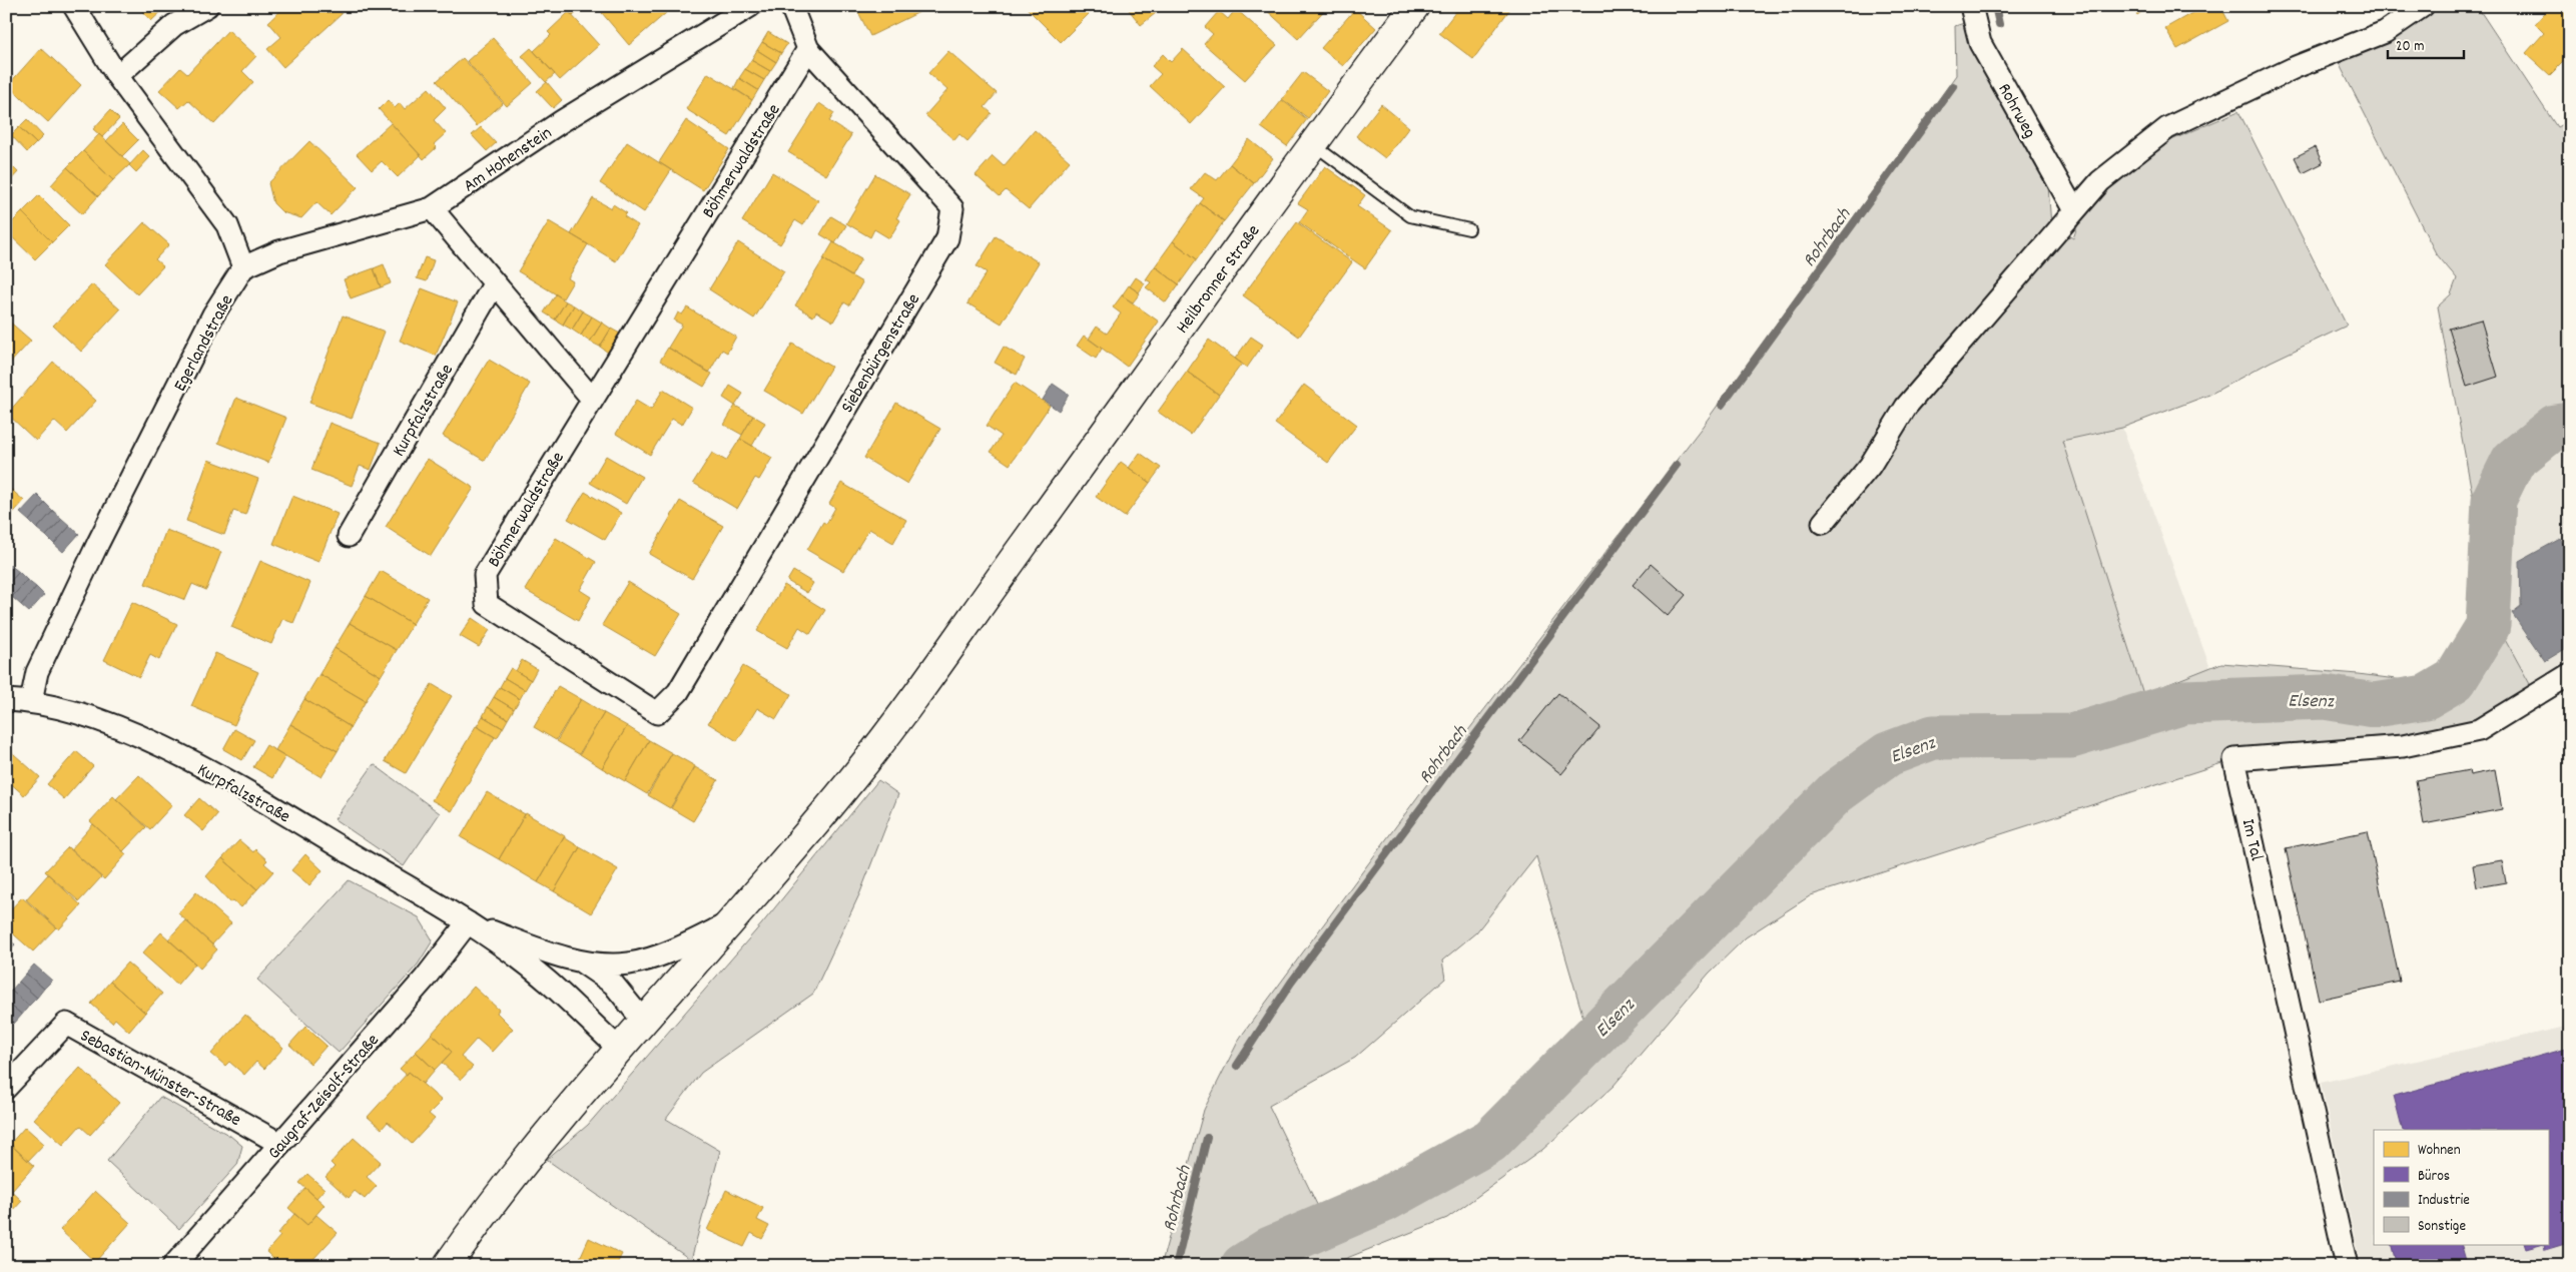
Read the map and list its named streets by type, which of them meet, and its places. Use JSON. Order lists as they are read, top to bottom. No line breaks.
{"streets":{"main road":["Heilbronner Straße"],"street":["Rohrweg","Am Hohenstein","Böhmerwaldstraße","Egerlandstraße","Siebenbürgenstraße","Kurpfalzstraße","Im Tal","Sebastian-Münster-Straße","Gaugraf-Zeisolf-Straße"]},"crossings":[["Am Hohenstein","Egerlandstraße"],["Böhmerwaldstraße","Siebenbürgenstraße"],["Heilbronner Straße","Kurpfalzstraße"],["Egerlandstraße","Kurpfalzstraße"],["Kurpfalzstraße","Gaugraf-Zeisolf-Straße"],["Sebastian-Münster-Straße","Gaugraf-Zeisolf-Straße"]],"water":["Rohrbach","Elsenz"],"legend":["Wohnen","Büros","Industrie","Sonstige"],"scale_bar":"20 m"}
